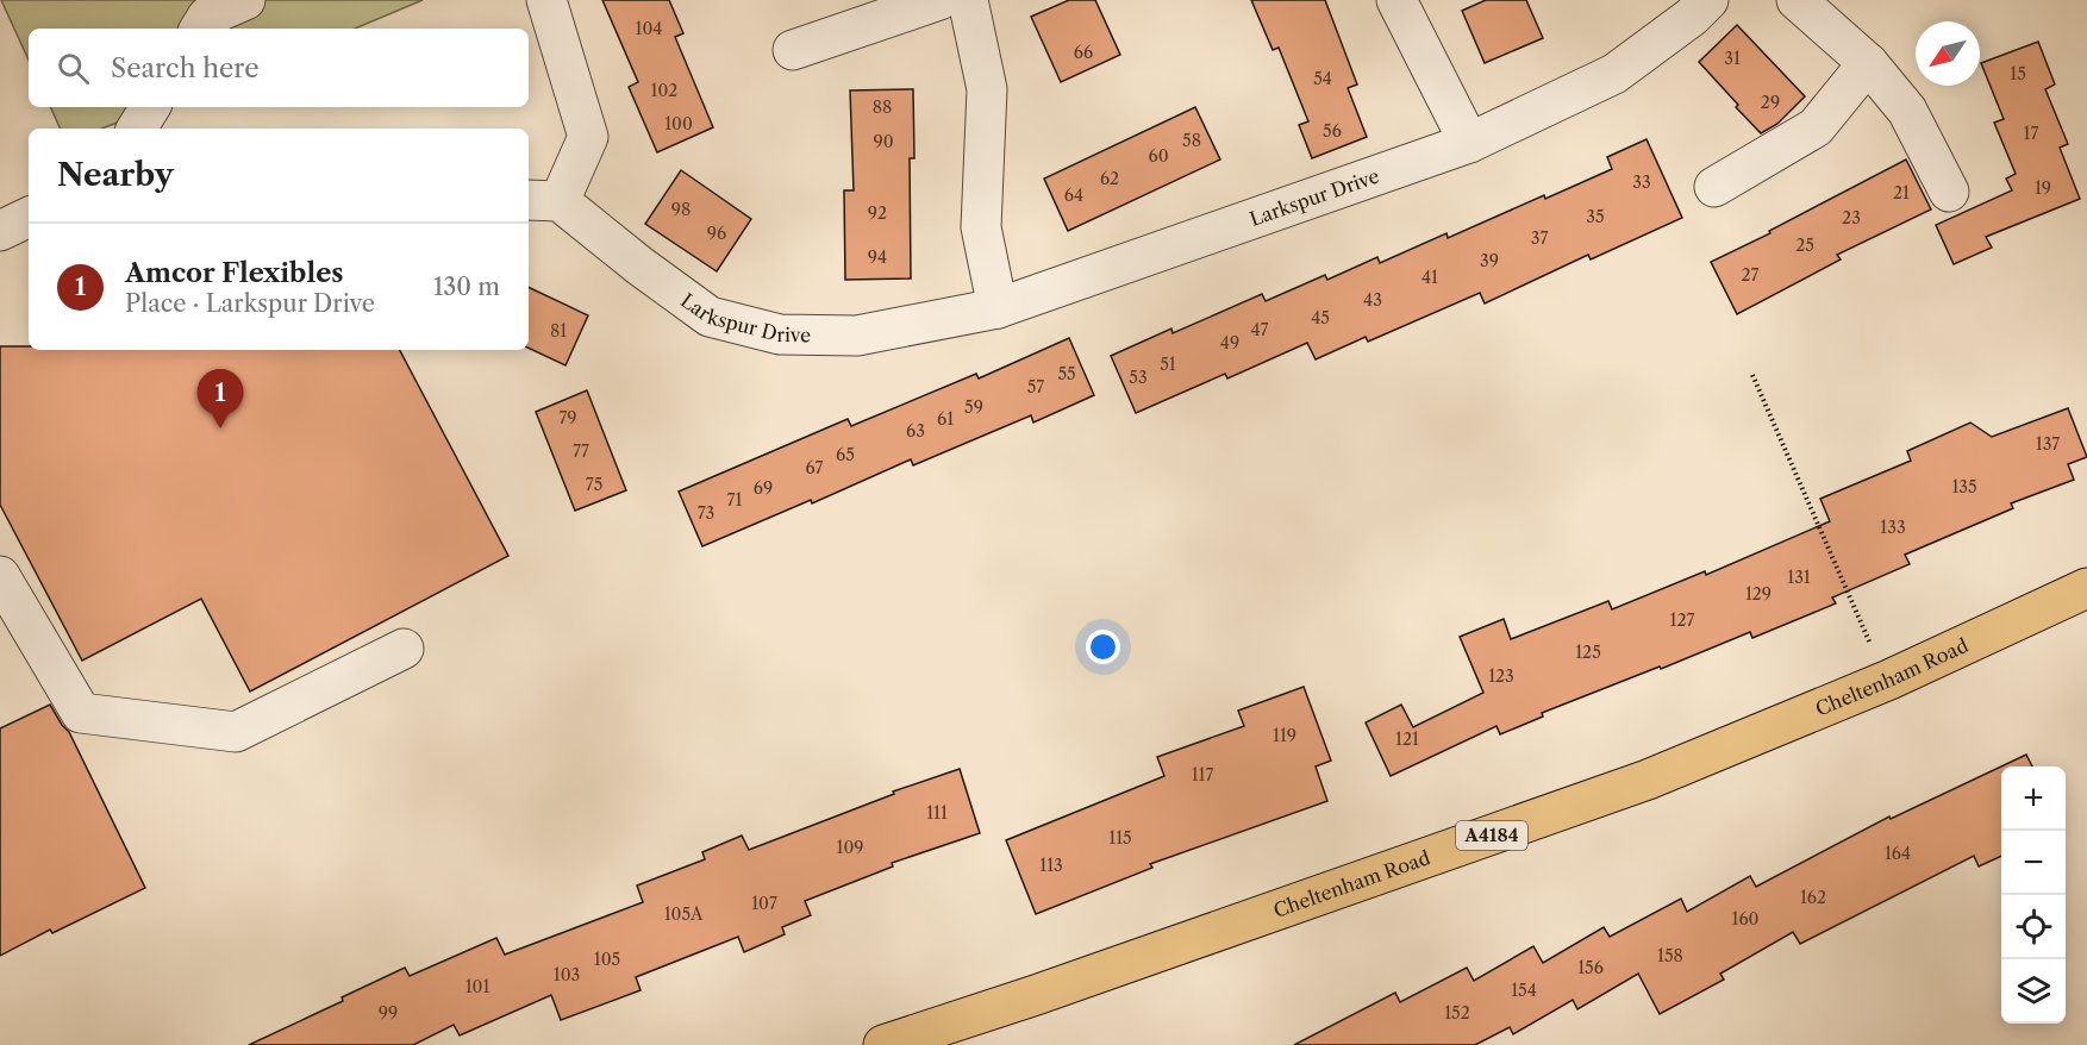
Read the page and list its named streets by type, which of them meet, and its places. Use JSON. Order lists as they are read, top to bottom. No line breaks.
{"streets":{"main road":["Cheltenham Road","A4184"],"street":["Larkspur Drive"]},"house_numbers":["104","66","31","15","54","102","29","88","100","56","17","58","90","60","62","33","19","21","64","98","92","35","23","96","37","25","94","39","27","41","43","45","47","81","49","51","55","53","57","59","79","61","63","137","77","65","67","75","135","69","71","73","133","131","129","127","125","123","119","121","117","111","115","109","164","113","162","107","105A","160","158","105","156","103","101","154","99","152"],"north":"bottom left","page":{"search":"Search here","heading":"Nearby","list":[{"mark":"1","name":"Amcor Flexibles","note":"Place · Larkspur Drive","value":"130 m"}],"pins":"1","map_buttons":["+","−"]}}
